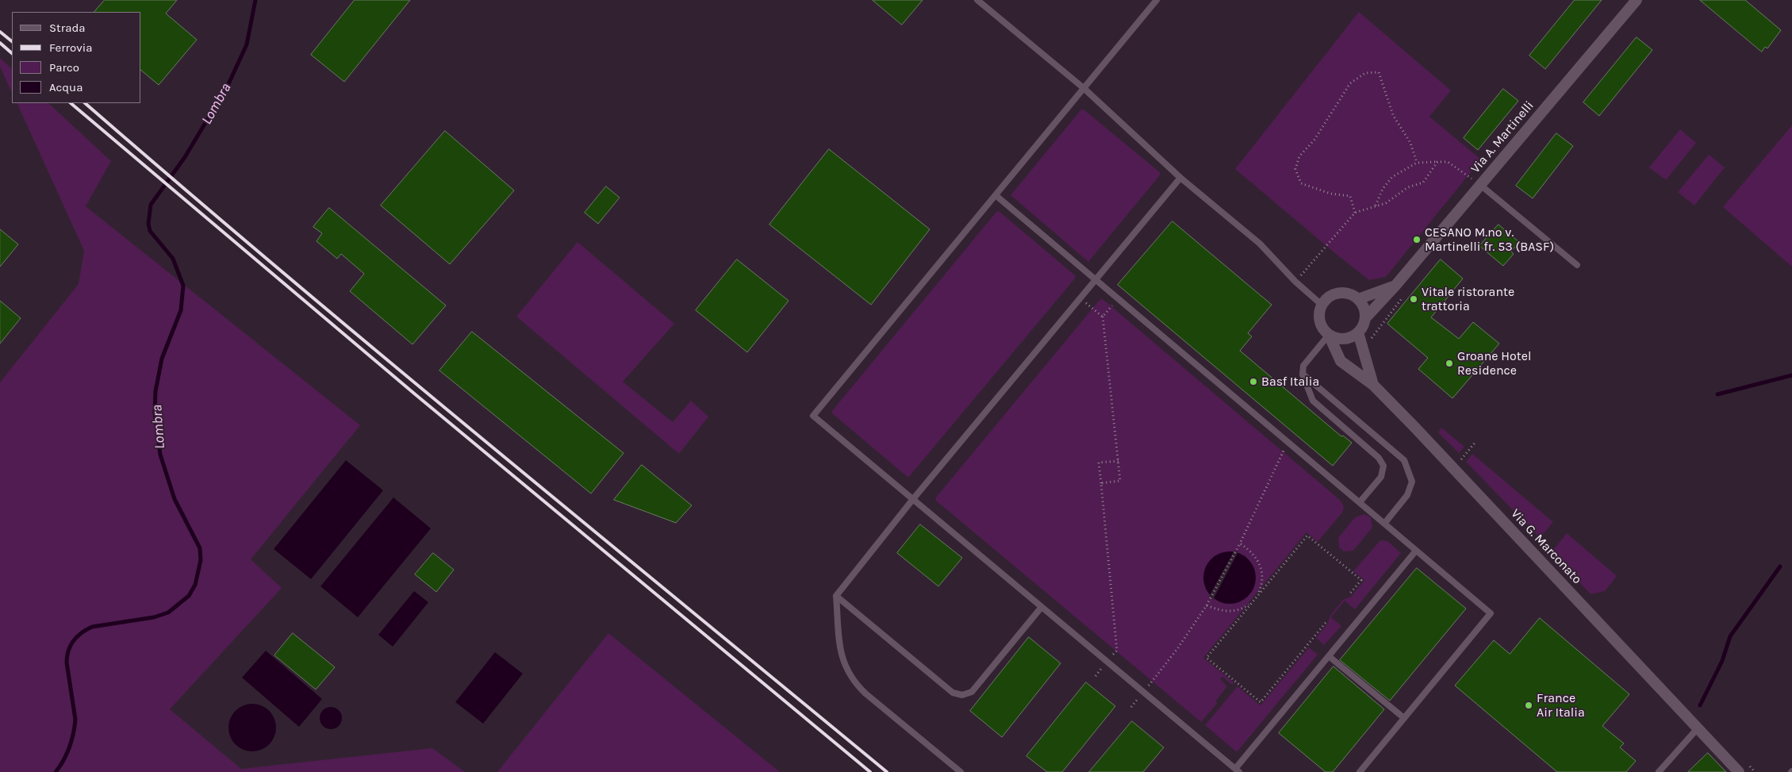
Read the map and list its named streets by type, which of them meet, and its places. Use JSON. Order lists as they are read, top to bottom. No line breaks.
{"streets":{"street":["Via A. Martinelli","Via G. Marconato"]},"crossings":[["Via A. Martinelli","Via G. Marconato"]],"water":["Lombra"],"places":["CESANO M.no v. Martinelli fr. 53 (BASF)","Vitale ristorante trattoria","Groane Hotel Residence","Basf Italia","France Air Italia"],"legend":["Strada","Ferrovia","Parco","Acqua"]}
